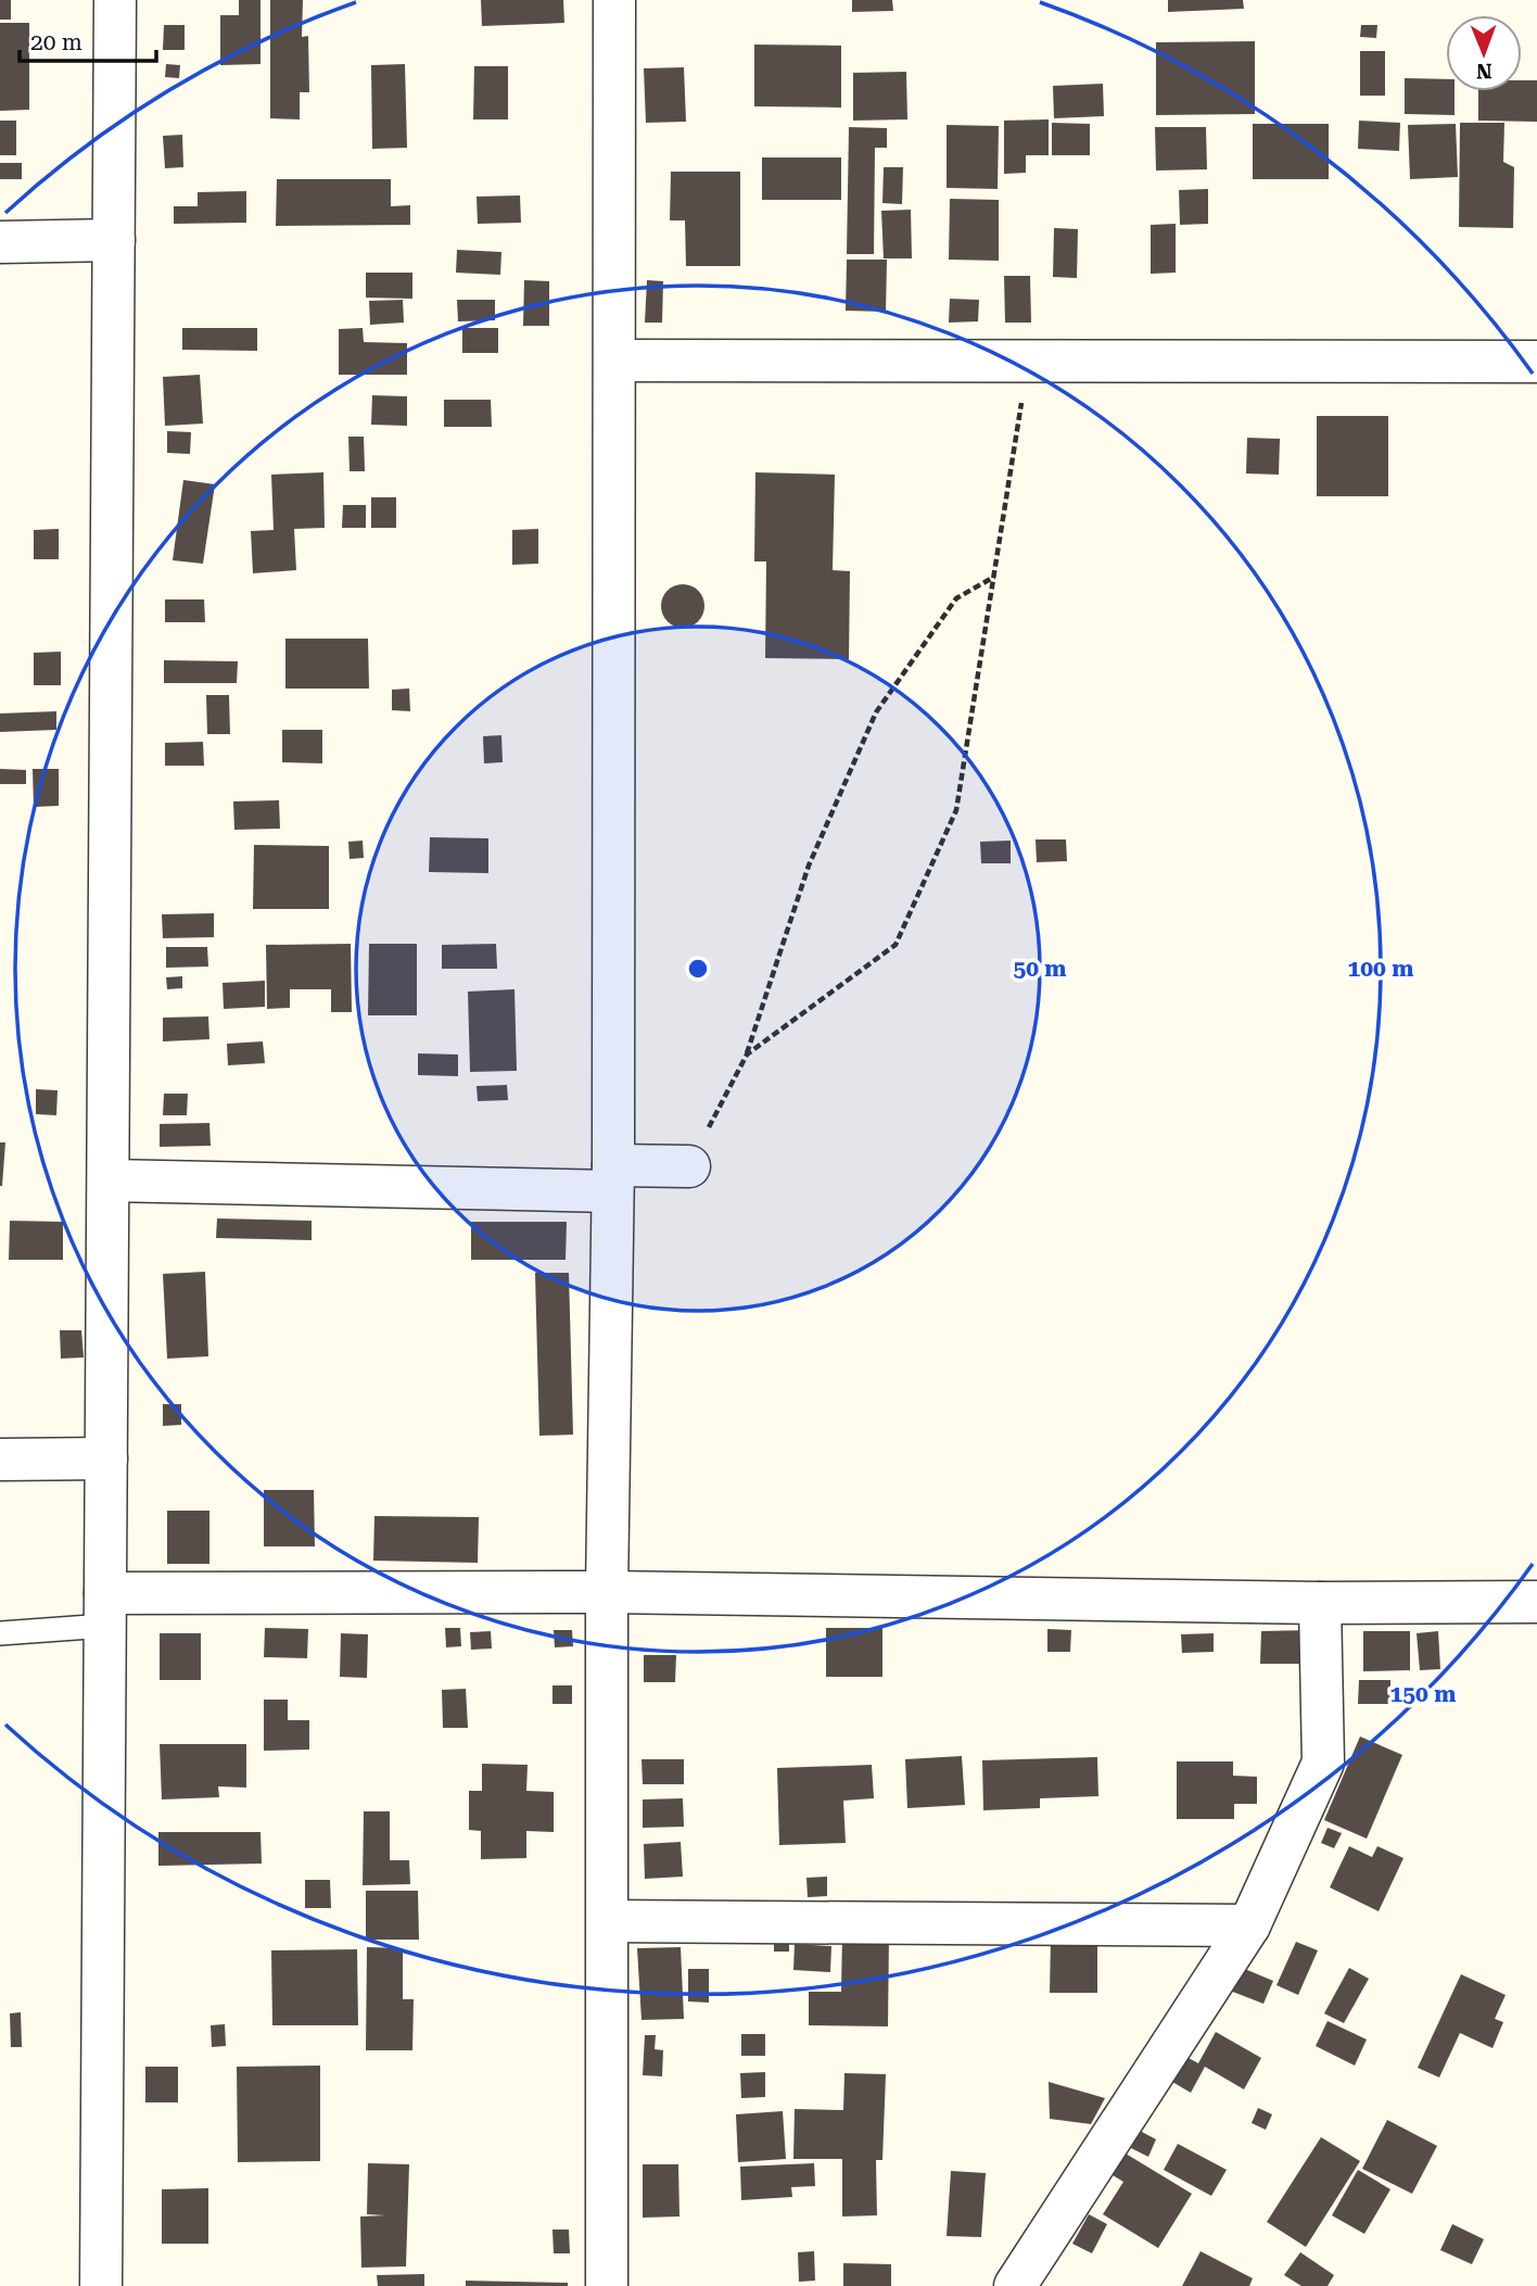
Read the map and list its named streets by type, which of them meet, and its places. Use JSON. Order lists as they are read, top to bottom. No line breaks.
{"scale_bar":"20 m","north":"bottom","rings":["50 m","100 m","150 m"]}
